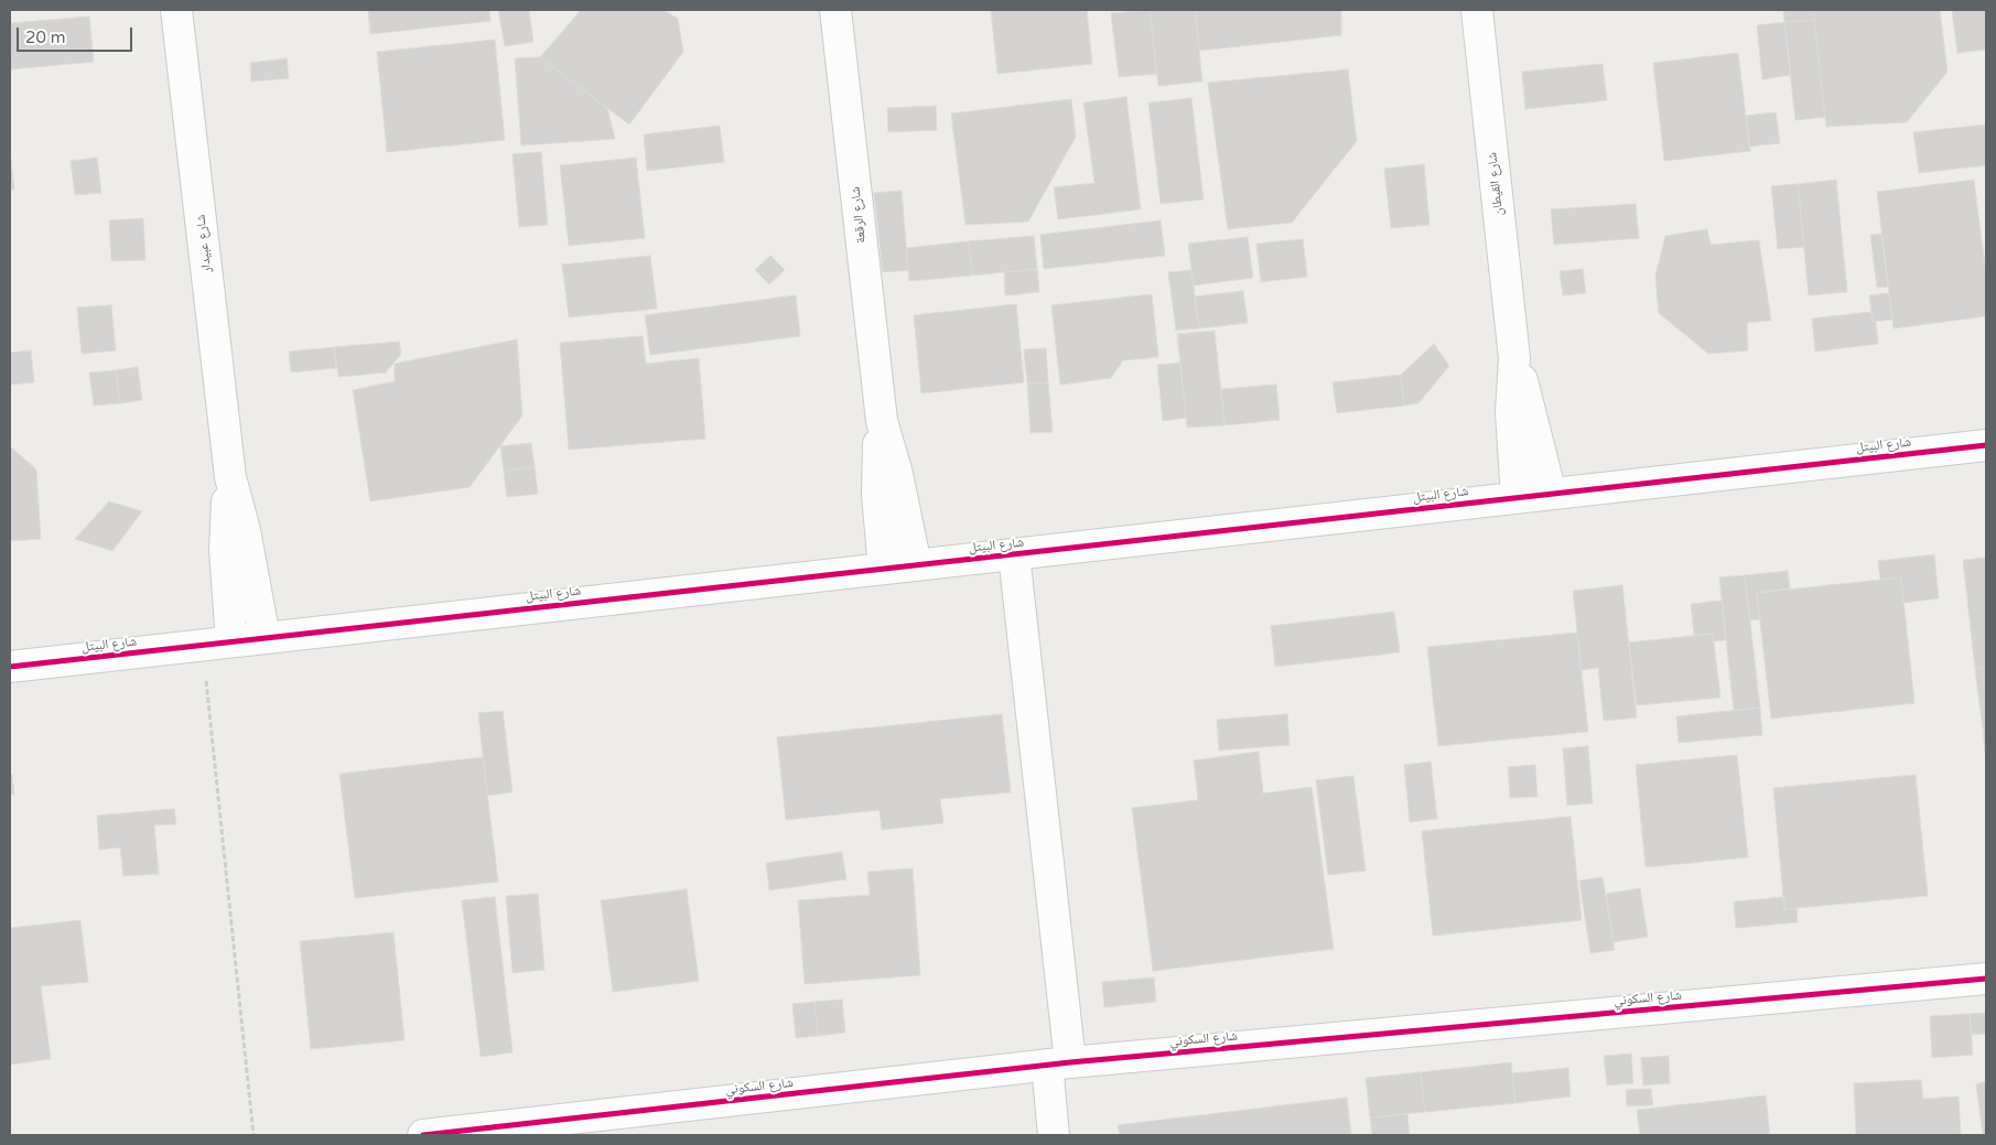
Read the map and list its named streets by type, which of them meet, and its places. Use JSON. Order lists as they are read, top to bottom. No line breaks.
{"streets":{"street":["شارع القيطان","شارع الرقعة","شارع عبيدار","شارع البيتل","شارع السكوني"]},"crossings":[["شارع القيطان","شارع البيتل"],["شارع الرقعة","شارع البيتل"],["شارع عبيدار","شارع البيتل"]],"scale_bar":"20 m"}
